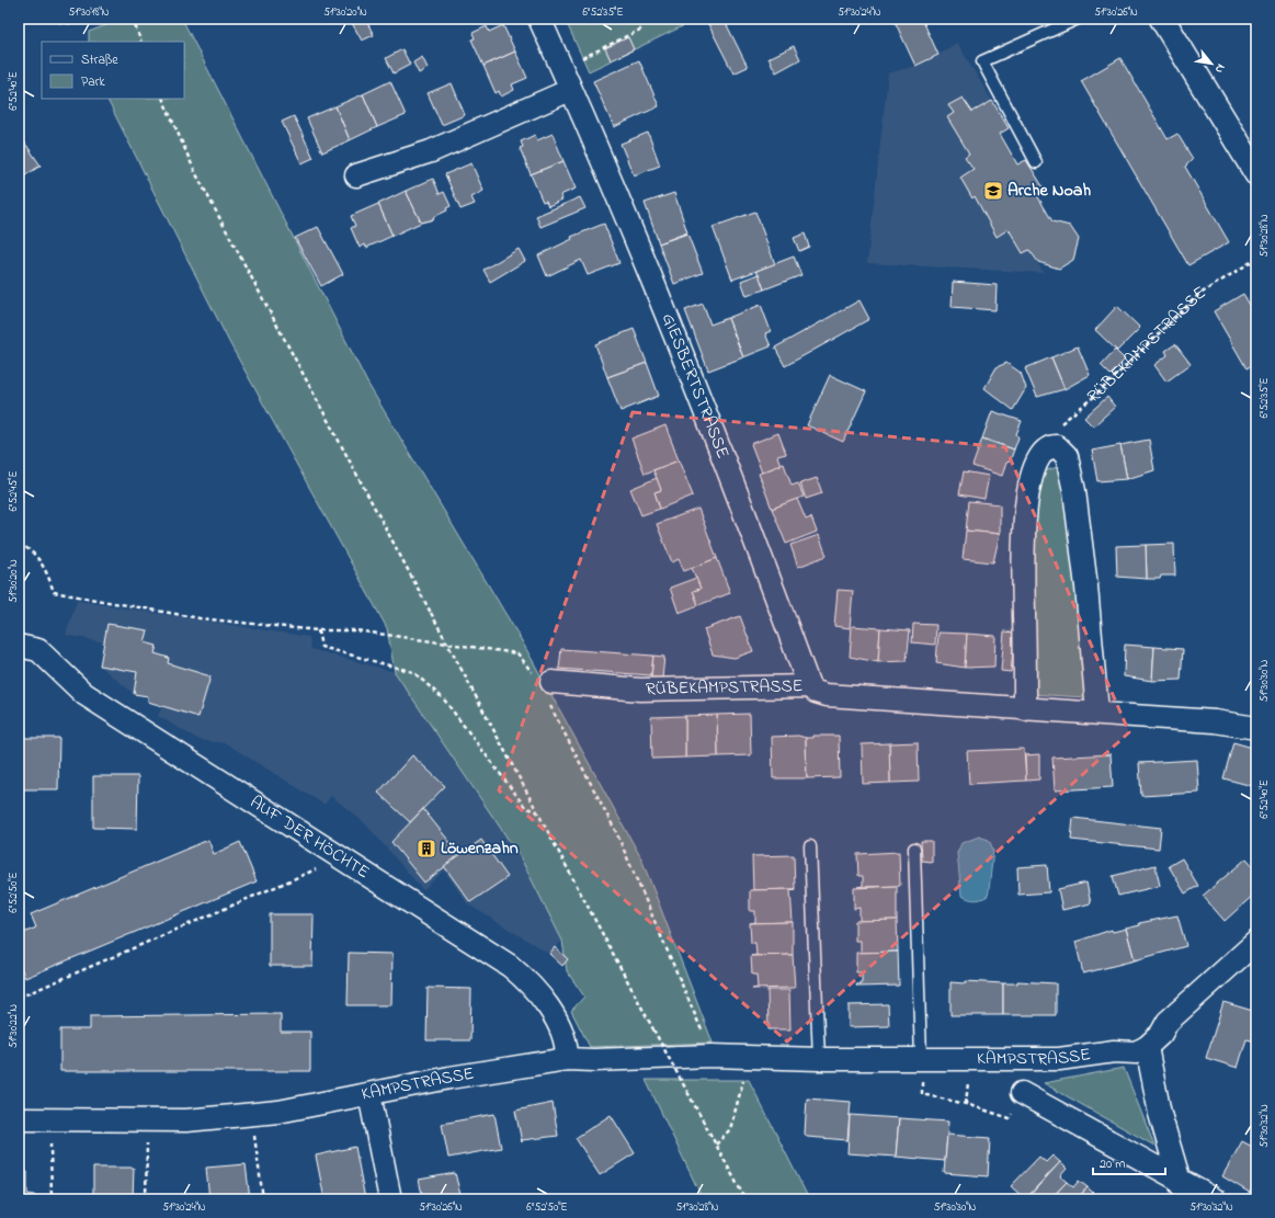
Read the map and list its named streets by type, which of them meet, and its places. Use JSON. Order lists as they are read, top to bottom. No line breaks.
{"streets":{"street":["RÜBEKAMPSTRASSE","GIESBERTSTRASSE","AUF DER HÖCHTE","KAMPSTRASSE"]},"crossings":[["RÜBEKAMPSTRASSE","GIESBERTSTRASSE"],["AUF DER HÖCHTE","KAMPSTRASSE"]],"places":{"school or university":["Arche Noah"],"building":["Löwenzahn"]},"legend":["Straße","Park"],"scale_bar":"20 m","north":"bottom right","coordinates":["51°30'18\"N","51°30'20\"N","6°52'35\"E","51°30'24\"N","51°30'26\"N","6°52'40\"E","51°30'28\"N","6°52'45\"E","51°30'30\"N","6°52'50\"E","51°30'22\"N","51°30'32\"N"]}
